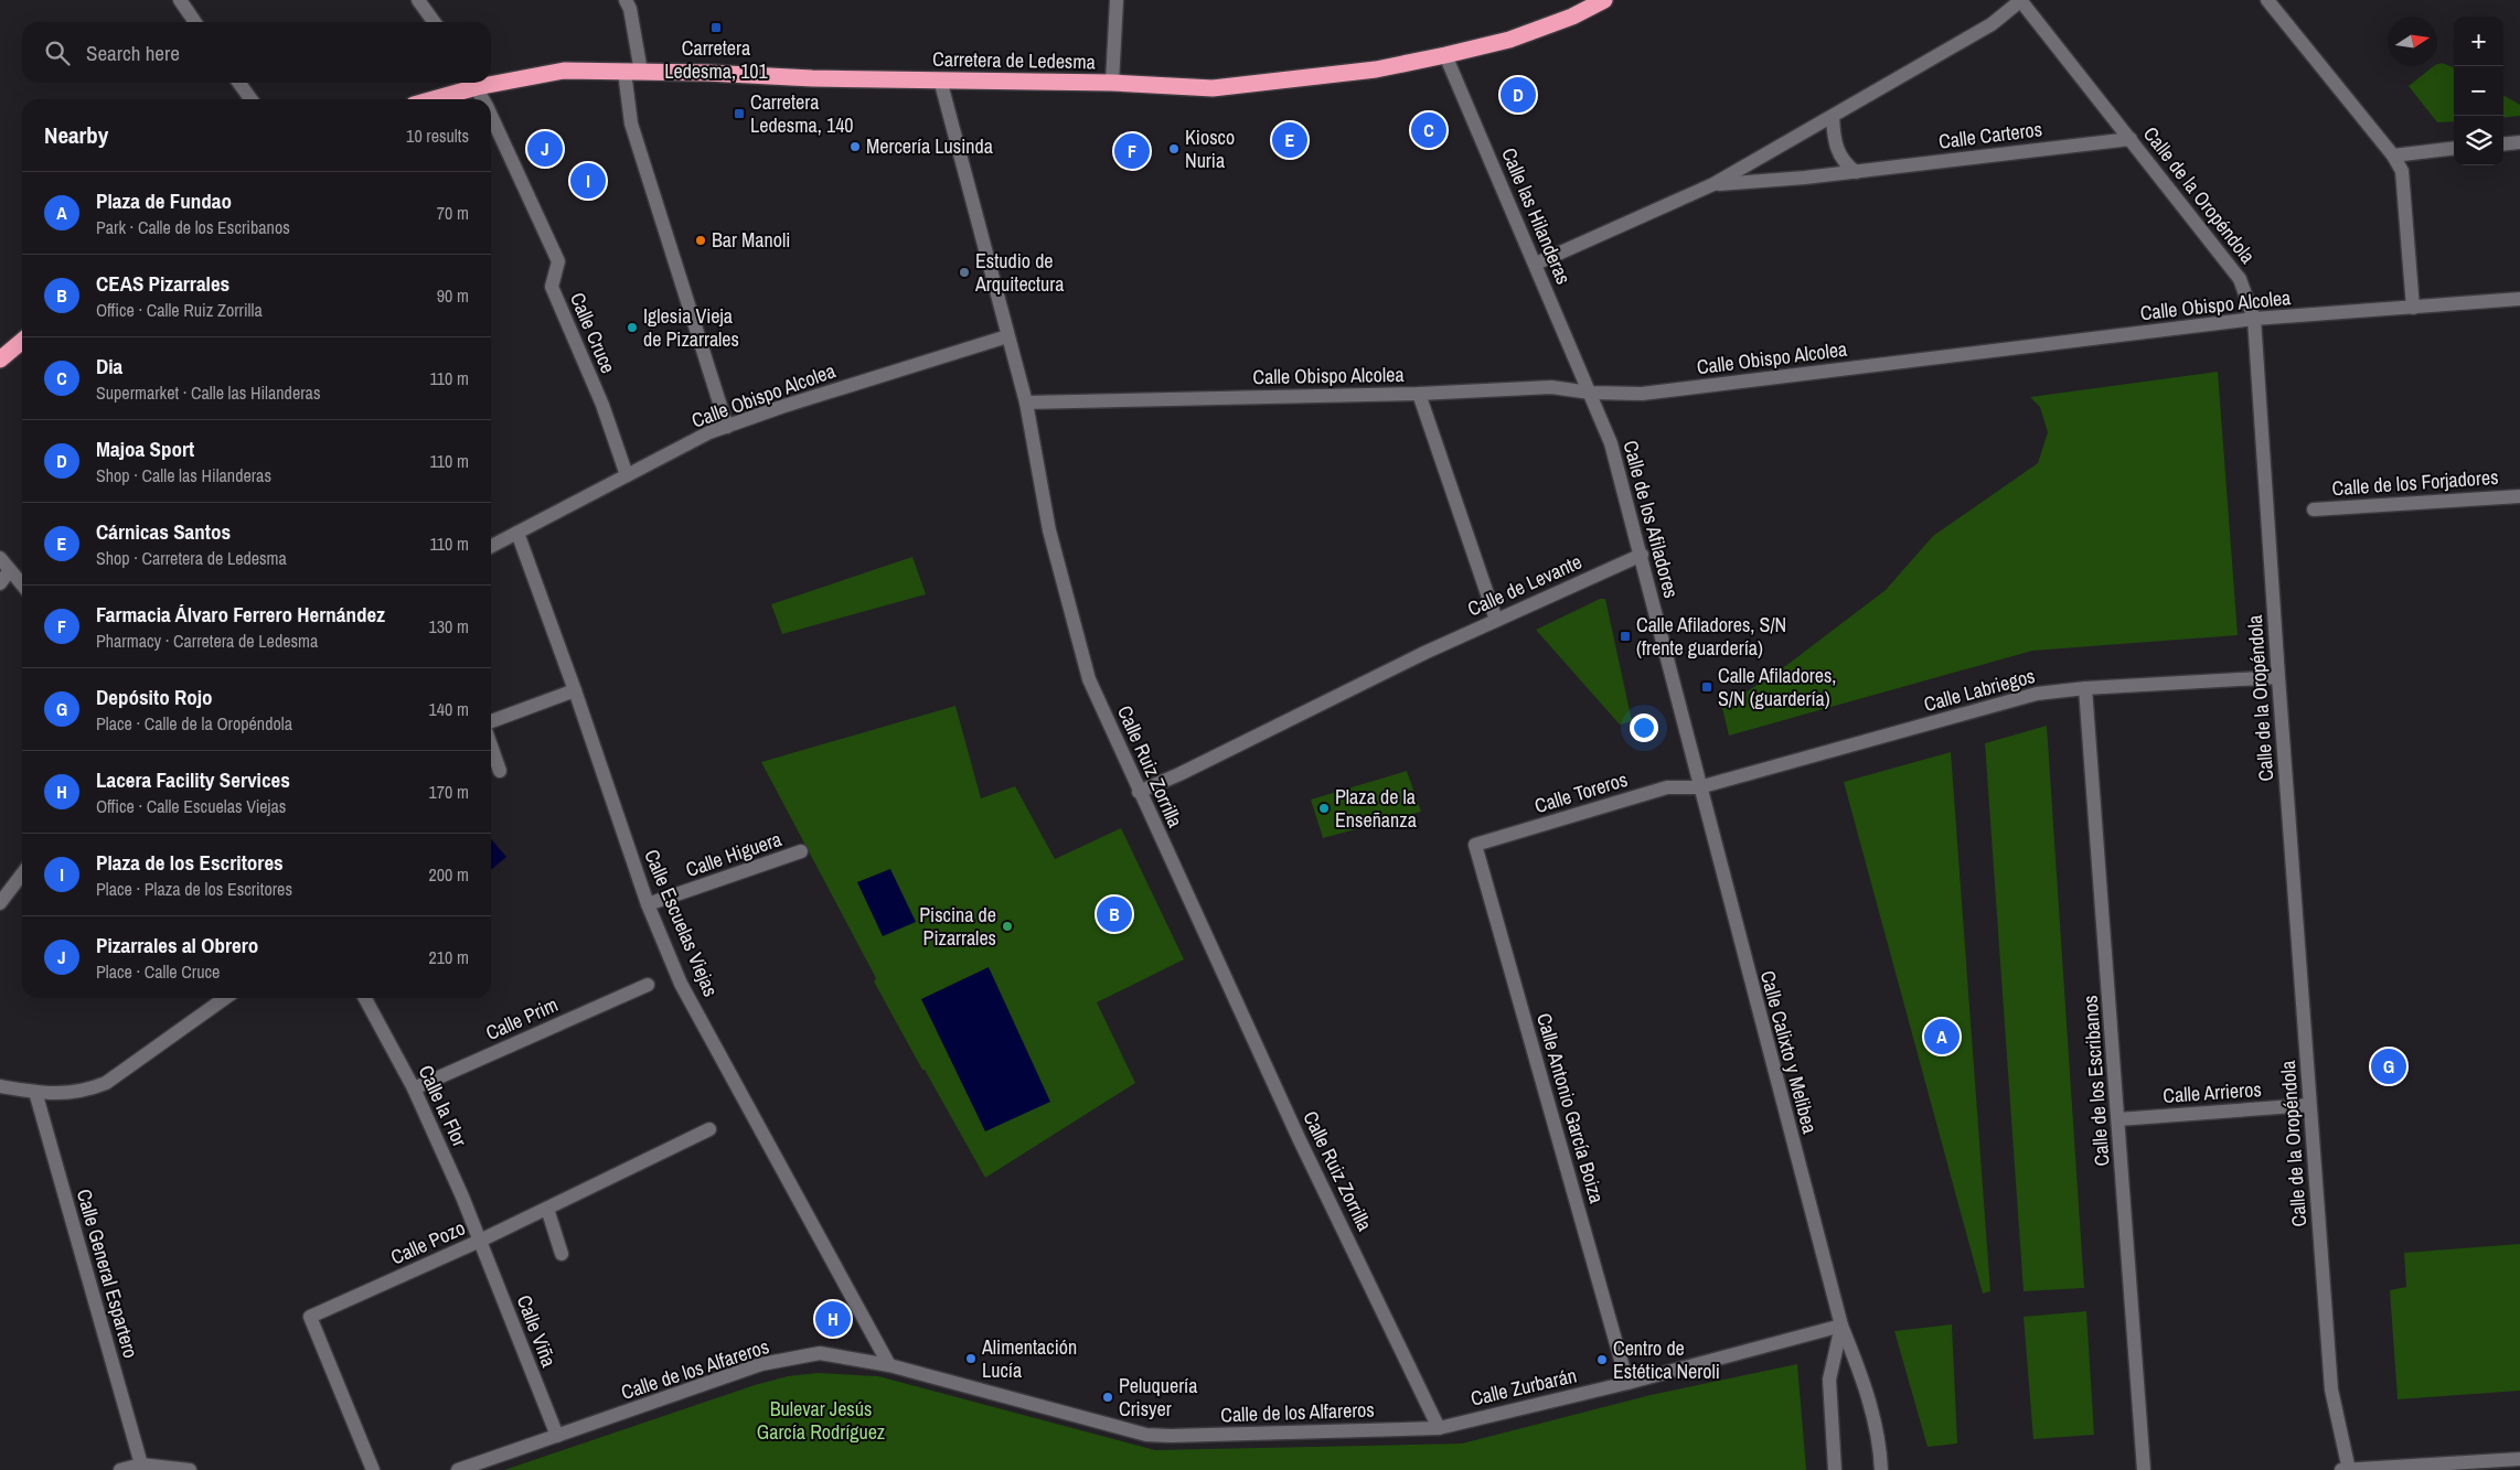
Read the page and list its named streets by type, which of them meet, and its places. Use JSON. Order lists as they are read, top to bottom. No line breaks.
{"streets":{"highway":["Carretera de Ledesma"],"street":["Calle Carteros","Calle de la Oropéndola","Calle las Hilanderas","Calle Obispo Alcolea","Calle Cruce","Calle de los Forjadores","Calle de los Afiladores","Calle de Levante","Calle Labriegos","Calle Ruiz Zorrilla","Calle Toreros","Calle Higuera","Calle Escuelas Viejas","Calle Prim","Calle Calixto y Melibea","Calle de los Escribanos","Calle Arrieros","Calle la Flor","Calle Antonio García Boiza","Calle Pozo","Calle General Espartero","Calle Viña","Calle de los Alfareros","Calle Zurbarán"]},"crossings":[["Carretera de Ledesma","Calle las Hilanderas"],["Carretera de Ledesma","Calle Cruce"],["Carretera de Ledesma","Calle Ruiz Zorrilla"],["Calle Carteros","Calle de la Oropéndola"],["Calle Carteros","Calle las Hilanderas"],["Calle de la Oropéndola","Calle Obispo Alcolea"],["Calle de la Oropéndola","Calle Labriegos"],["Calle de la Oropéndola","Calle Arrieros"],["Calle las Hilanderas","Calle Obispo Alcolea"],["Calle las Hilanderas","Calle de los Afiladores"],["Calle Obispo Alcolea","Calle Cruce"],["Calle Obispo Alcolea","Calle de los Afiladores"],["Calle Obispo Alcolea","Calle Ruiz Zorrilla"],["Calle Obispo Alcolea","Calle Escuelas Viejas"],["Calle de los Afiladores","Calle de Levante"],["Calle de los Afiladores","Calle Labriegos"],["Calle de los Afiladores","Calle Toreros"],["Calle de los Afiladores","Calle Calixto y Melibea"],["Calle de Levante","Calle Ruiz Zorrilla"],["Calle Labriegos","Calle Toreros"],["Calle Labriegos","Calle Calixto y Melibea"],["Calle Labriegos","Calle de los Escribanos"],["Calle Ruiz Zorrilla","Calle de los Alfareros"],["Calle Ruiz Zorrilla","Calle Zurbarán"],["Calle Toreros","Calle Calixto y Melibea"],["Calle Toreros","Calle Antonio García Boiza"],["Calle Higuera","Calle Escuelas Viejas"],["Calle Escuelas Viejas","Calle de los Alfareros"],["Calle Prim","Calle la Flor"],["Calle Calixto y Melibea","Calle Zurbarán"],["Calle de los Escribanos","Calle Arrieros"],["Calle la Flor","Calle Pozo"],["Calle la Flor","Calle Viña"],["Calle Antonio García Boiza","Calle Zurbarán"],["Calle Pozo","Calle Viña"],["Calle Viña","Calle de los Alfareros"],["Calle de los Alfareros","Calle Zurbarán"]],"parks":["Bulevar Jesús García Rodríguez"],"places":{"transit":["Carretera Ledesma, 101","Carretera Ledesma, 140","Calle Afiladores, S/N (frente guardería)","Calle Afiladores, S/N (guardería)"],"other":["Mercería Lusinda","Kiosco Nuria","Bar Manoli","Estudio de Arquitectura","Iglesia Vieja de Pizarrales","Plaza de la Enseñanza","Piscina de Pizarrales","Alimentación Lucía","Centro de Estética Neroli","Peluquería Crisyer"]},"north":"right","page":{"map_buttons":["+","−"],"search":"Search here","pins":["D","C","E","J","F","I","B","A","G","H"],"heading":["Nearby","10 results"],"list":[{"mark":"A","name":"Plaza de Fundao","note":"Park · Calle de los Escribanos","value":"70 m"},{"mark":"B","name":"CEAS Pizarrales","note":"Office · Calle Ruiz Zorrilla","value":"90 m"},{"mark":"C","name":"Dia","note":"Supermarket · Calle las Hilanderas","value":"110 m"},{"mark":"D","name":"Majoa Sport","note":"Shop · Calle las Hilanderas","value":"110 m"},{"mark":"E","name":"Cárnicas Santos","note":"Shop · Carretera de Ledesma","value":"110 m"},{"mark":"F","name":"Farmacia Álvaro Ferrero Hernández","note":"Pharmacy · Carretera de Ledesma","value":"130 m"},{"mark":"G","name":"Depósito Rojo","note":"Place · Calle de la Oropéndola","value":"140 m"},{"mark":"H","name":"Lacera Facility Services","note":"Office · Calle Escuelas Viejas","value":"170 m"},{"mark":"I","name":"Plaza de los Escritores","note":"Place · Plaza de los Escritores","value":"200 m"},{"mark":"J","name":"Pizarrales al Obrero","note":"Place · Calle Cruce","value":"210 m"}]}}
